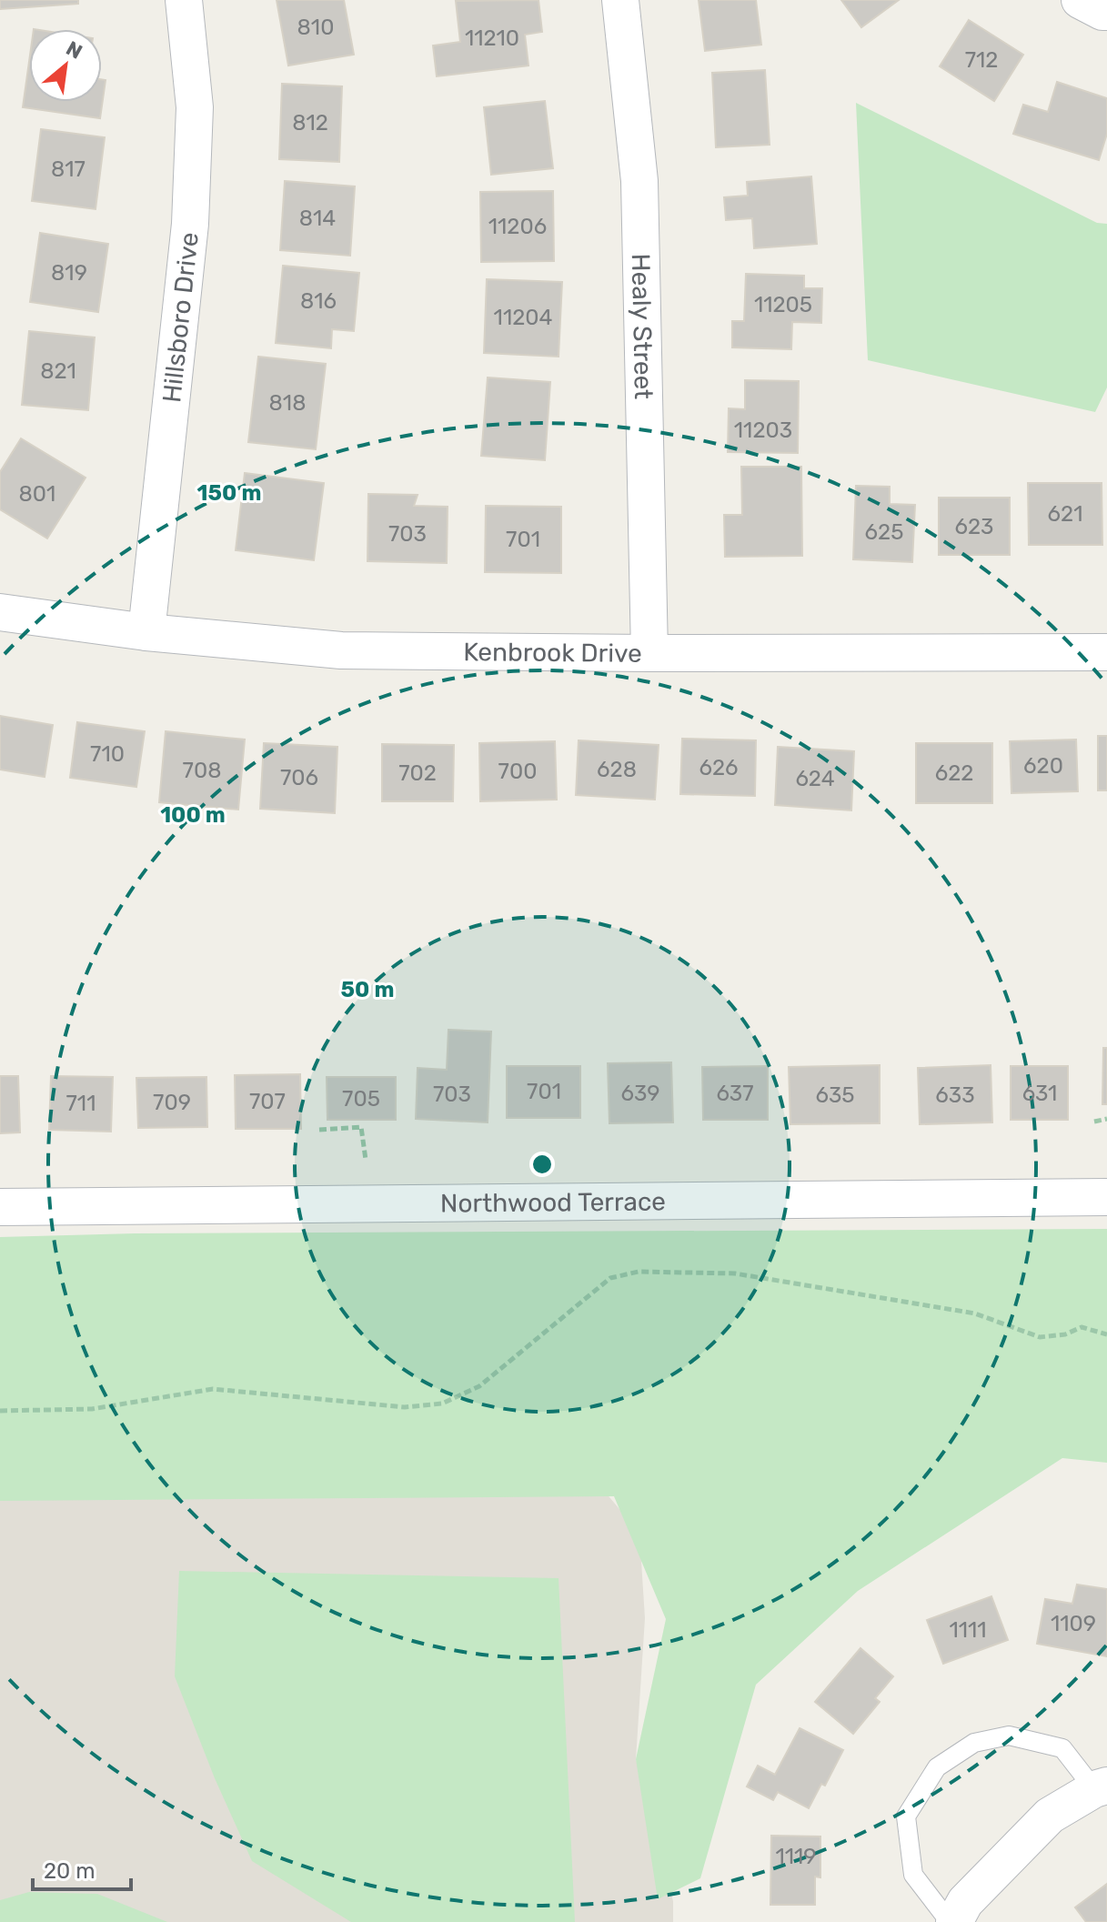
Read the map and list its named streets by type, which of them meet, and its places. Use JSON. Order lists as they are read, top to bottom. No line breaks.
{"streets":{"street":["Hillsboro Drive","Healy Street","Kenbrook Drive","Northwood Terrace"]},"crossings":[["Hillsboro Drive","Kenbrook Drive"],["Healy Street","Kenbrook Drive"]],"house_numbers":["810","11210","712","812","817","814","11206","819","816","11205","11204","821","818","11203","801","621","623","625","703","701","710","620","626","628","708","700","702","622","706","624","701","639","637","631","703","635","633","705","707","709","711","1109","1111","1119"],"scale_bar":"20 m","north":"top right","rings":["150 m","100 m","50 m"]}
